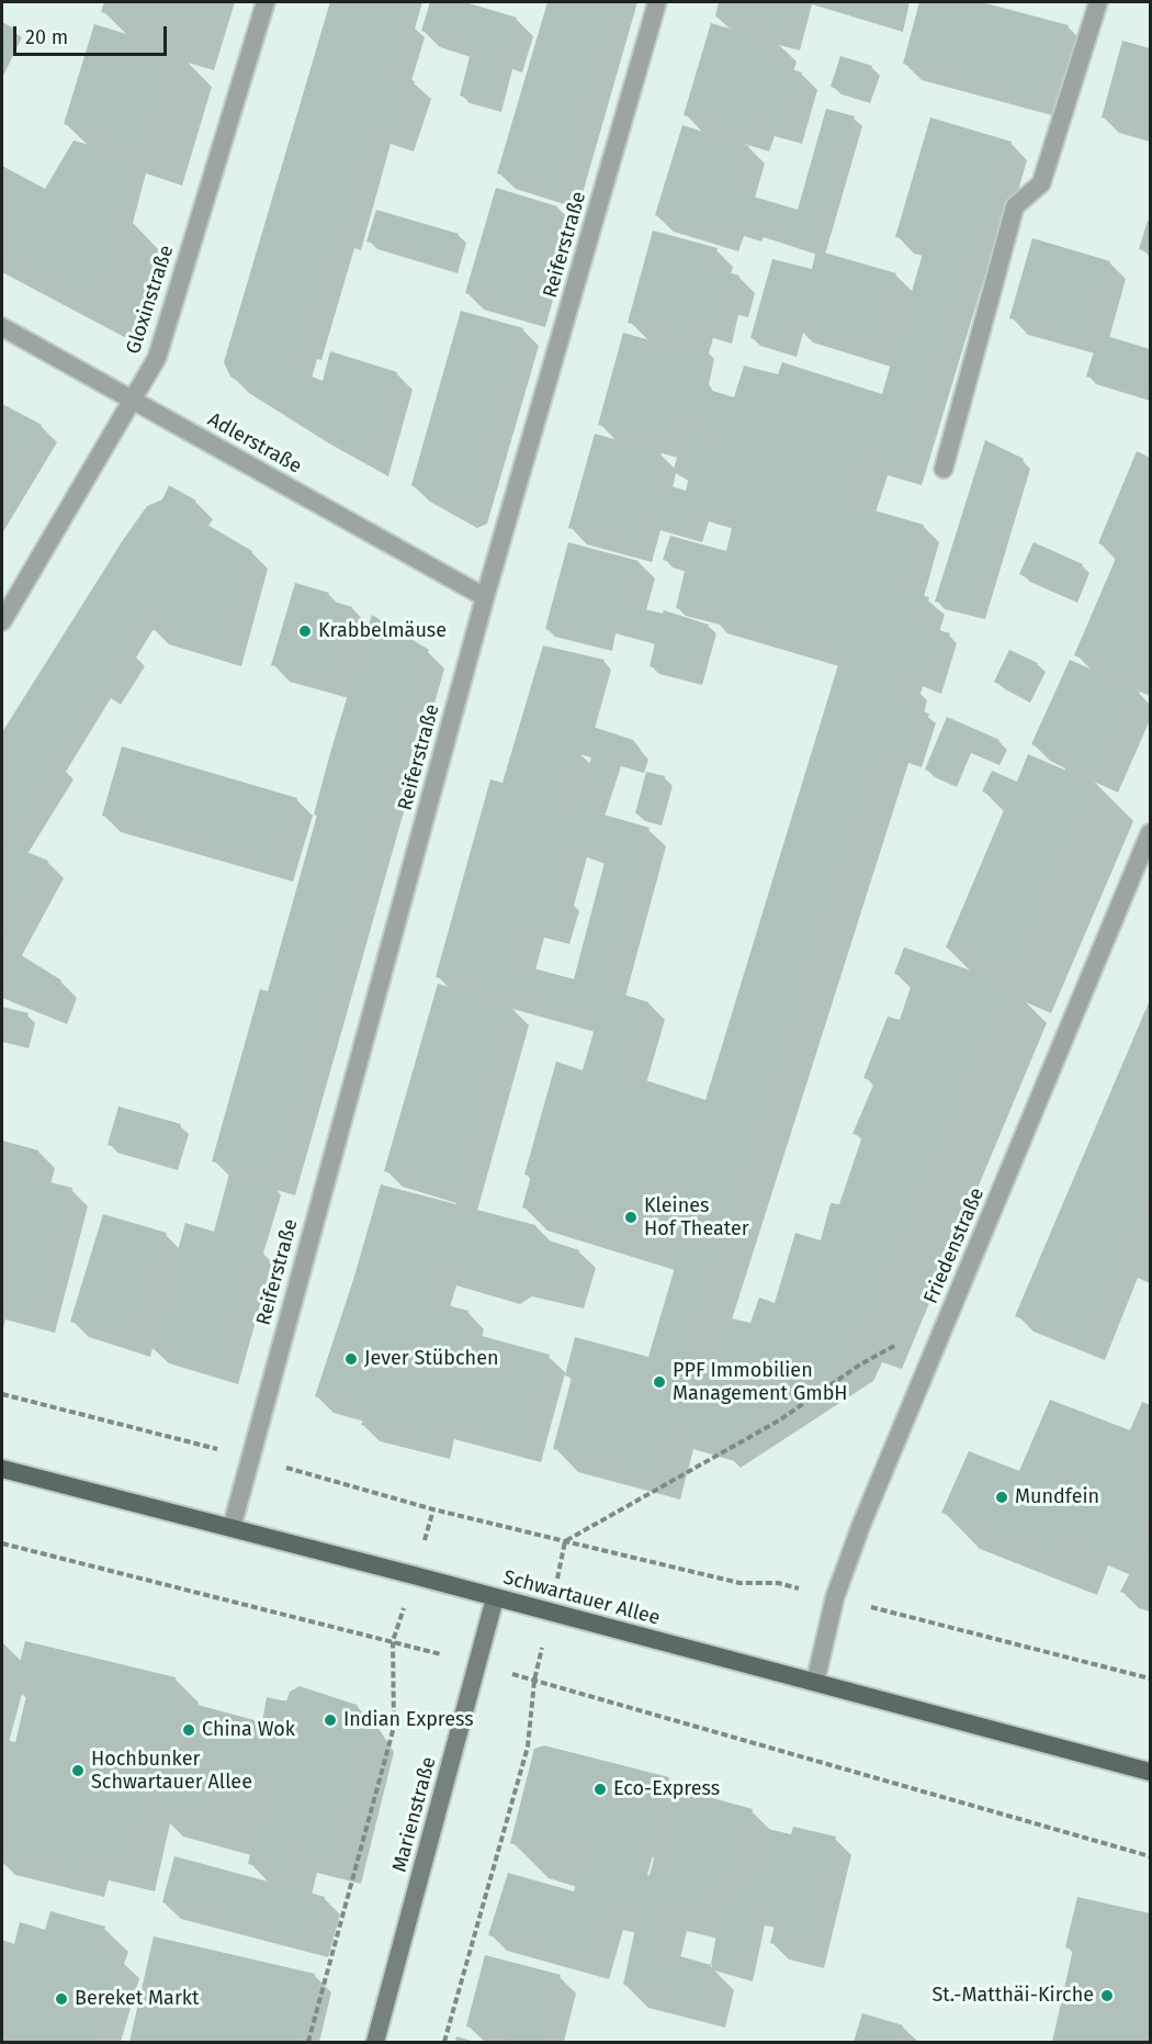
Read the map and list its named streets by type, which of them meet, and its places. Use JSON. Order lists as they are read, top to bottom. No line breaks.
{"streets":{"main road":["Schwartauer Allee","Marienstraße"],"street":["Reiferstraße","Gloxinstraße","Adlerstraße","Friedenstraße"]},"crossings":[["Reiferstraße","Adlerstraße"],["Reiferstraße","Schwartauer Allee"],["Gloxinstraße","Adlerstraße"],["Friedenstraße","Schwartauer Allee"],["Schwartauer Allee","Marienstraße"]],"places":["Krabbelmäuse","Kleines Hof Theater","Jever Stübchen","PPF Immobilien Management GmbH","Mundfein","Indian Express","China Wok","Hochbunker Schwartauer Allee","Eco-Express","St.-Matthäi-Kirche","Bereket Markt"],"scale_bar":"20 m"}
